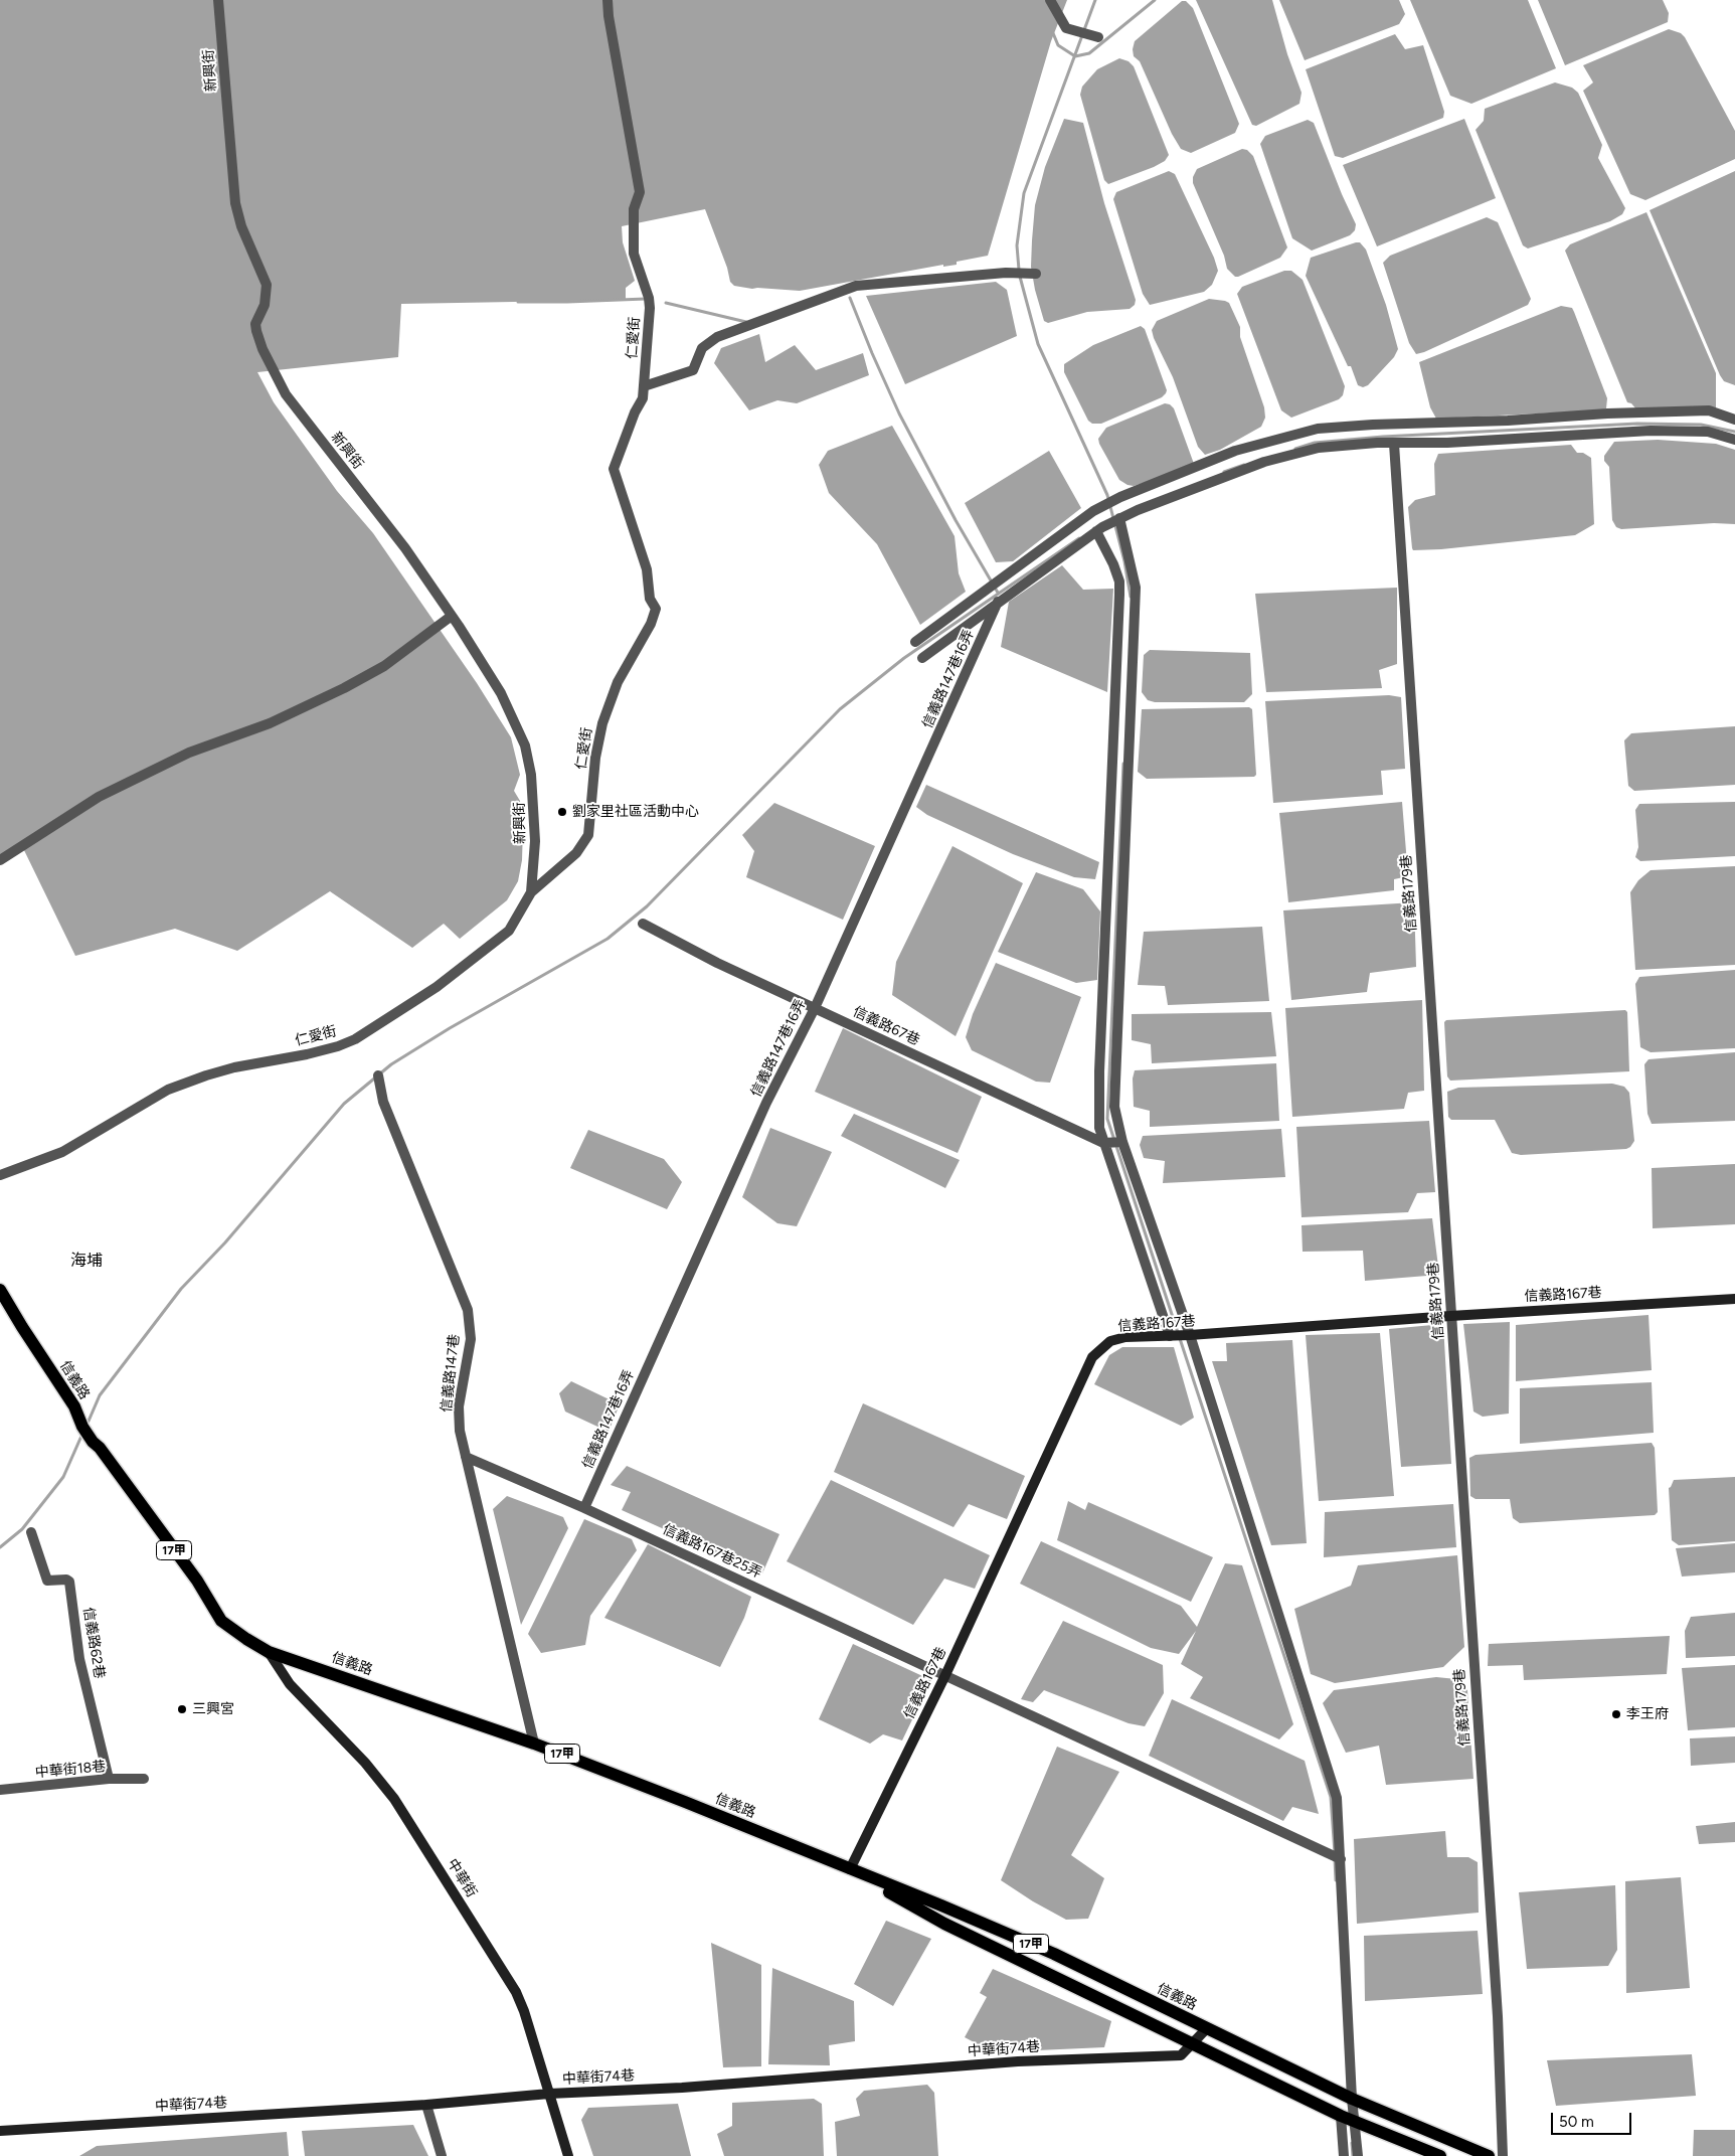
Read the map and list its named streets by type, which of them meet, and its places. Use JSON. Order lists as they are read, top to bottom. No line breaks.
{"streets":{"main road":["信義路","17甲"],"street":["新興街","仁愛街","信義路147巷16弄","信義路179巷","信義路67巷","信義路167巷","信義路147巷","信義路167巷25弄","信義路62巷","中華街18巷","中華街","中華街74巷"]},"crossings":[["新興街","仁愛街"],["信義路147巷16弄","信義路67巷"],["信義路147巷16弄","信義路167巷25弄"],["信義路179巷","信義路167巷"],["信義路167巷","信義路"],["信義路167巷","信義路167巷25弄"],["信義路147巷","信義路"],["信義路147巷","信義路167巷25弄"],["信義路","中華街"],["信義路","中華街74巷"],["信義路62巷","中華街18巷"],["中華街","中華街74巷"]],"districts":["海埔"],"places":["劉家里社區活動中心","三興宮","李王府"],"scale_bar":"50 m"}
